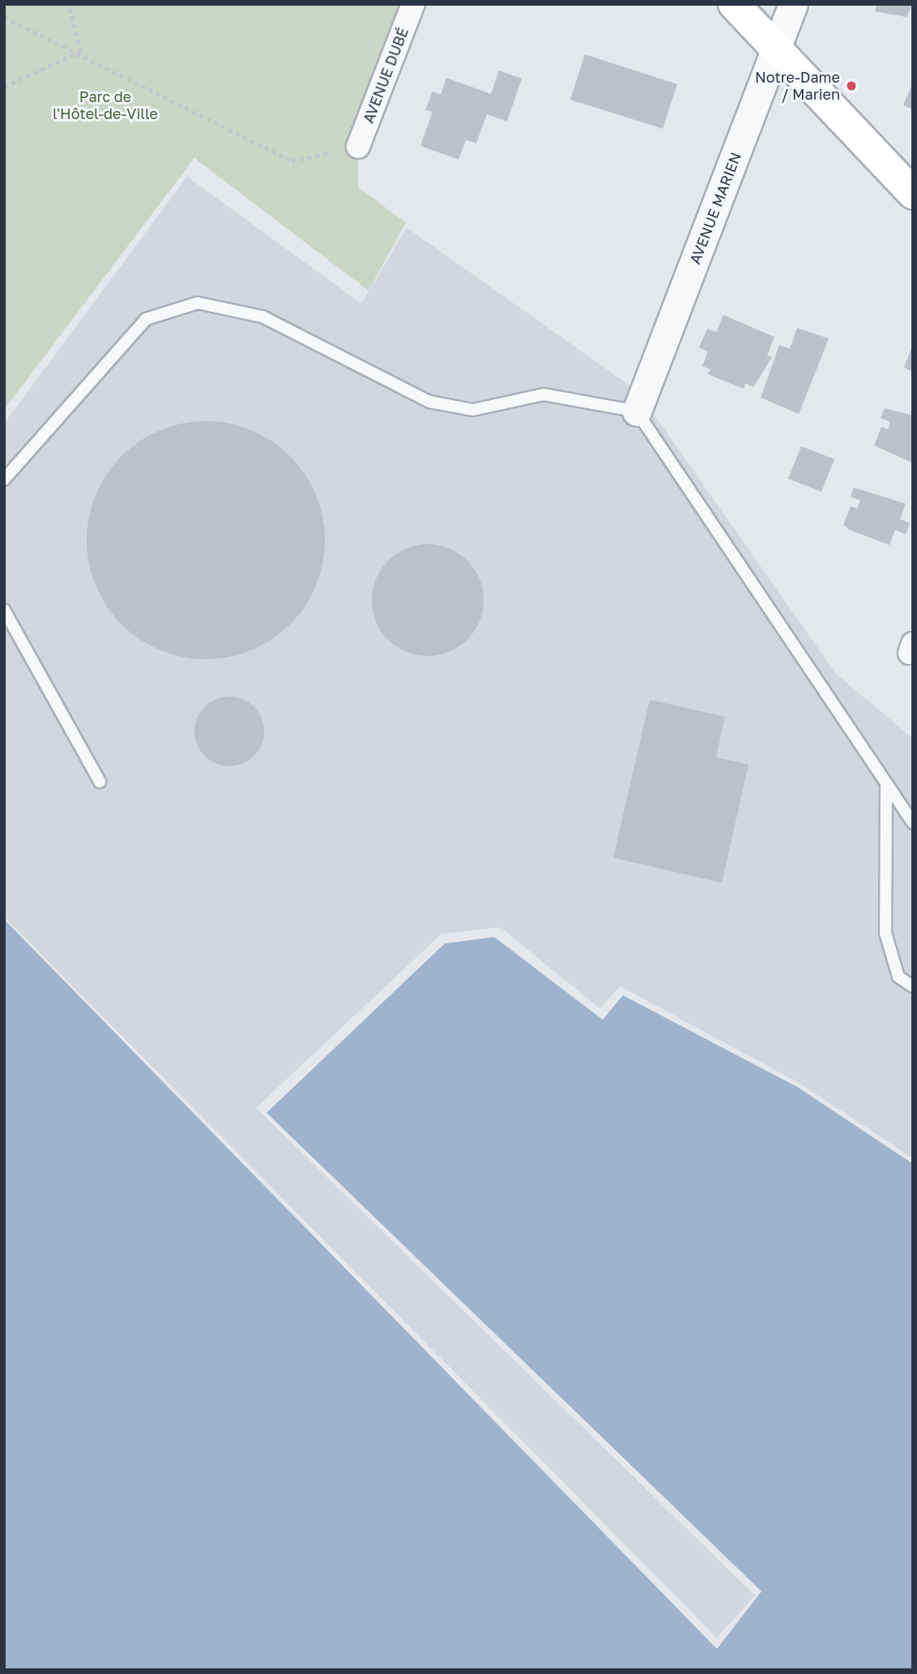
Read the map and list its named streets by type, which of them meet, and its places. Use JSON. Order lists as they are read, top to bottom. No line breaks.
{"streets":{"street":["AVENUE DUBÉ","AVENUE MARIEN"]},"parks":["Parc de l'Hôtel-de-Ville"],"places":["Notre-Dame / Marien"]}
